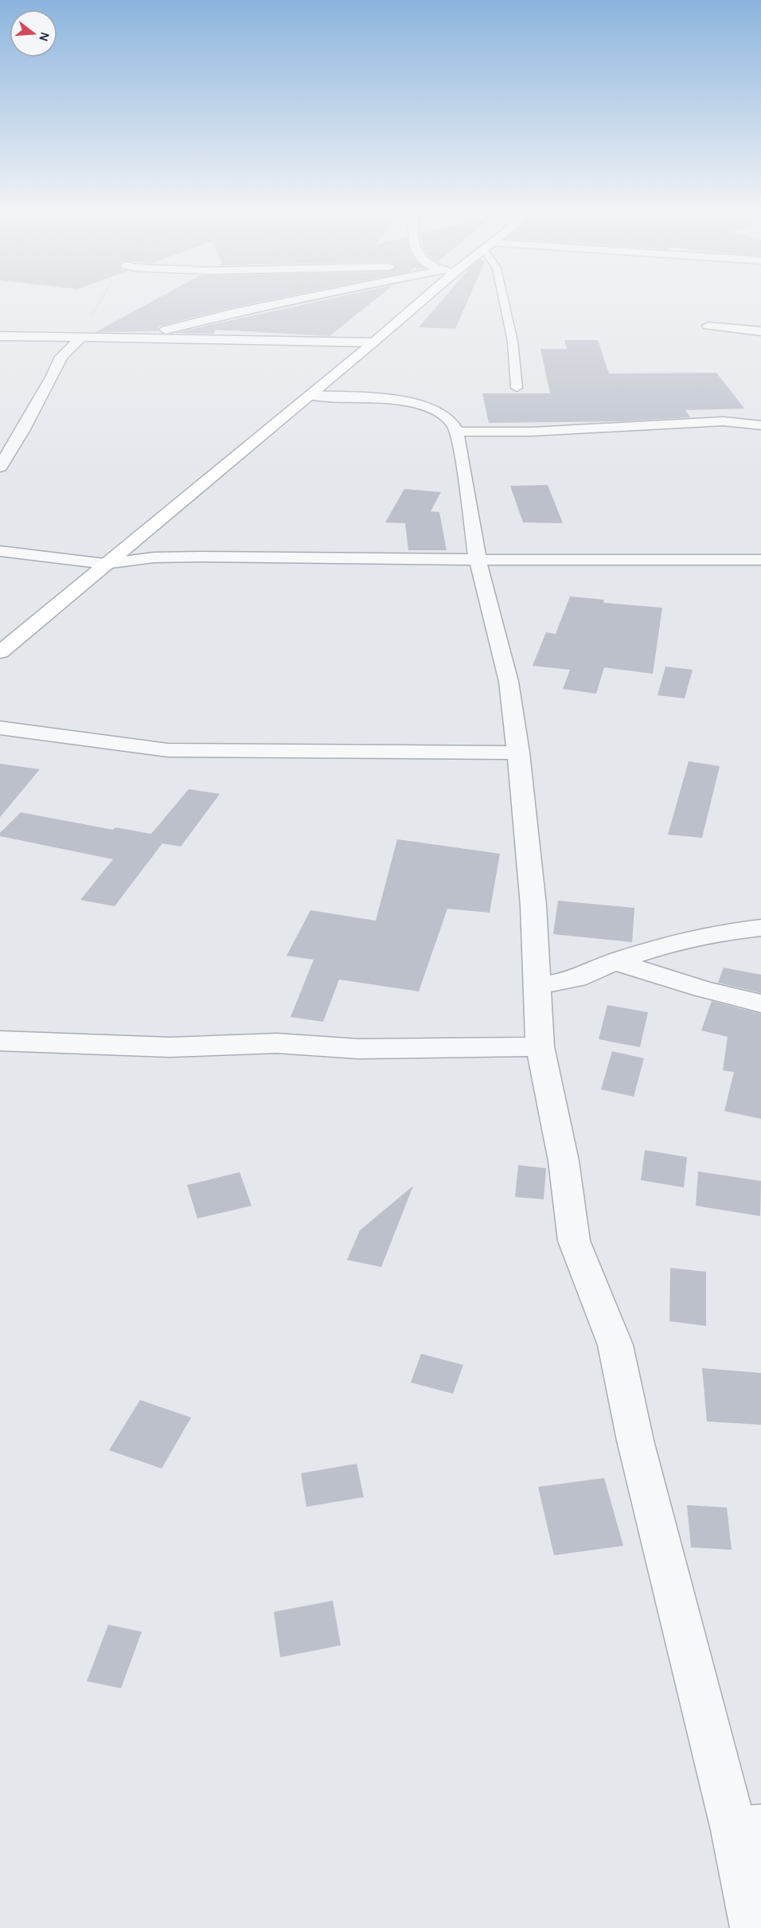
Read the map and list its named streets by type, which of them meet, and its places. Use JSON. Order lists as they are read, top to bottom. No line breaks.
{"north":"right"}
